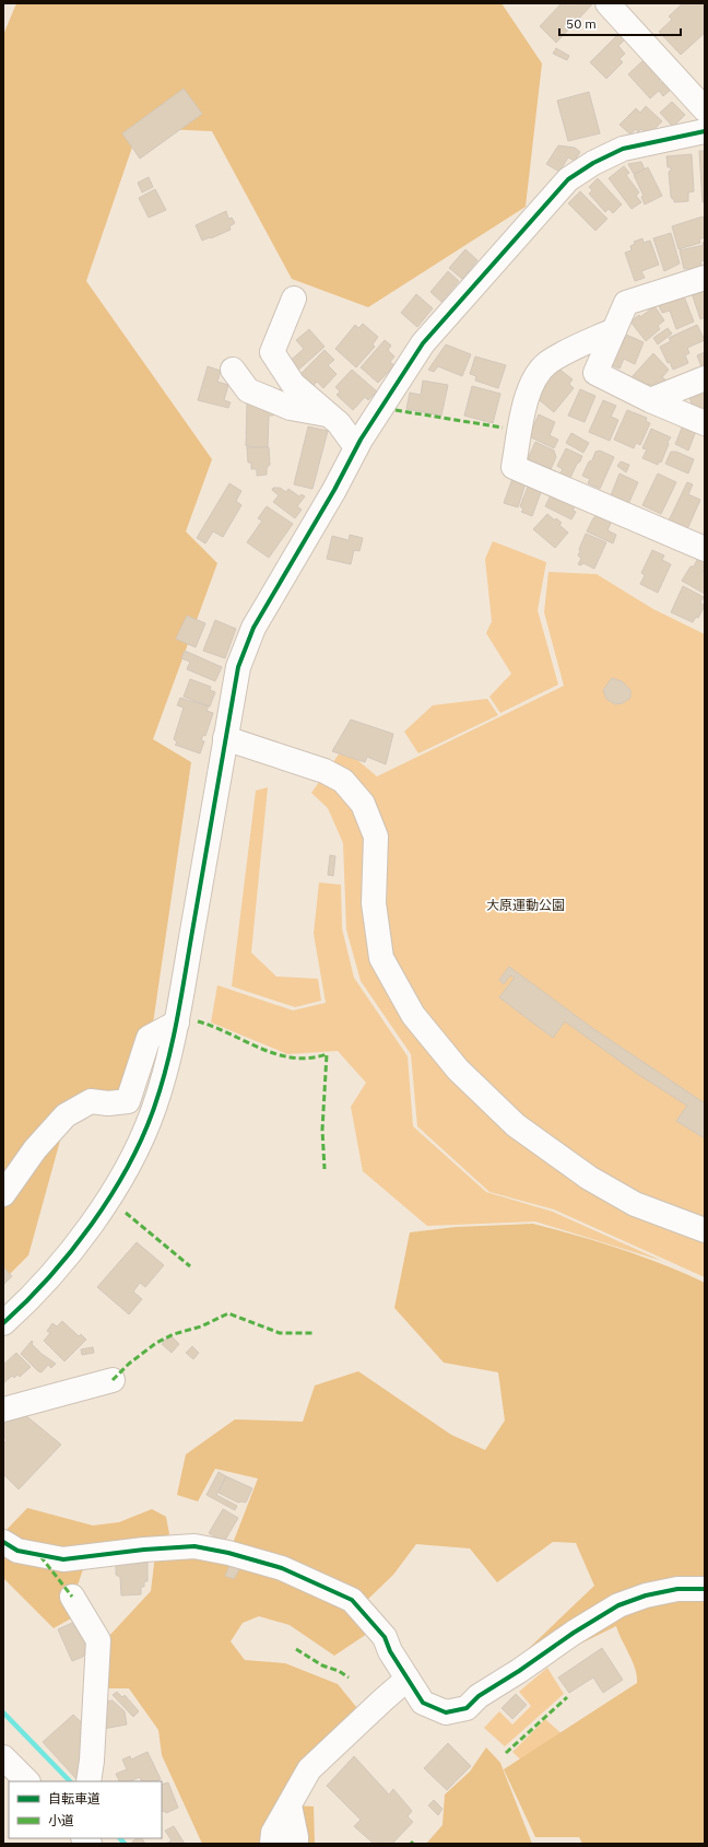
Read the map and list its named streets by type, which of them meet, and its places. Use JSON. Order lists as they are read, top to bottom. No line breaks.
{"parks":["大原運動公園"],"legend":["自転車道","小道"],"scale_bar":"50 m"}
